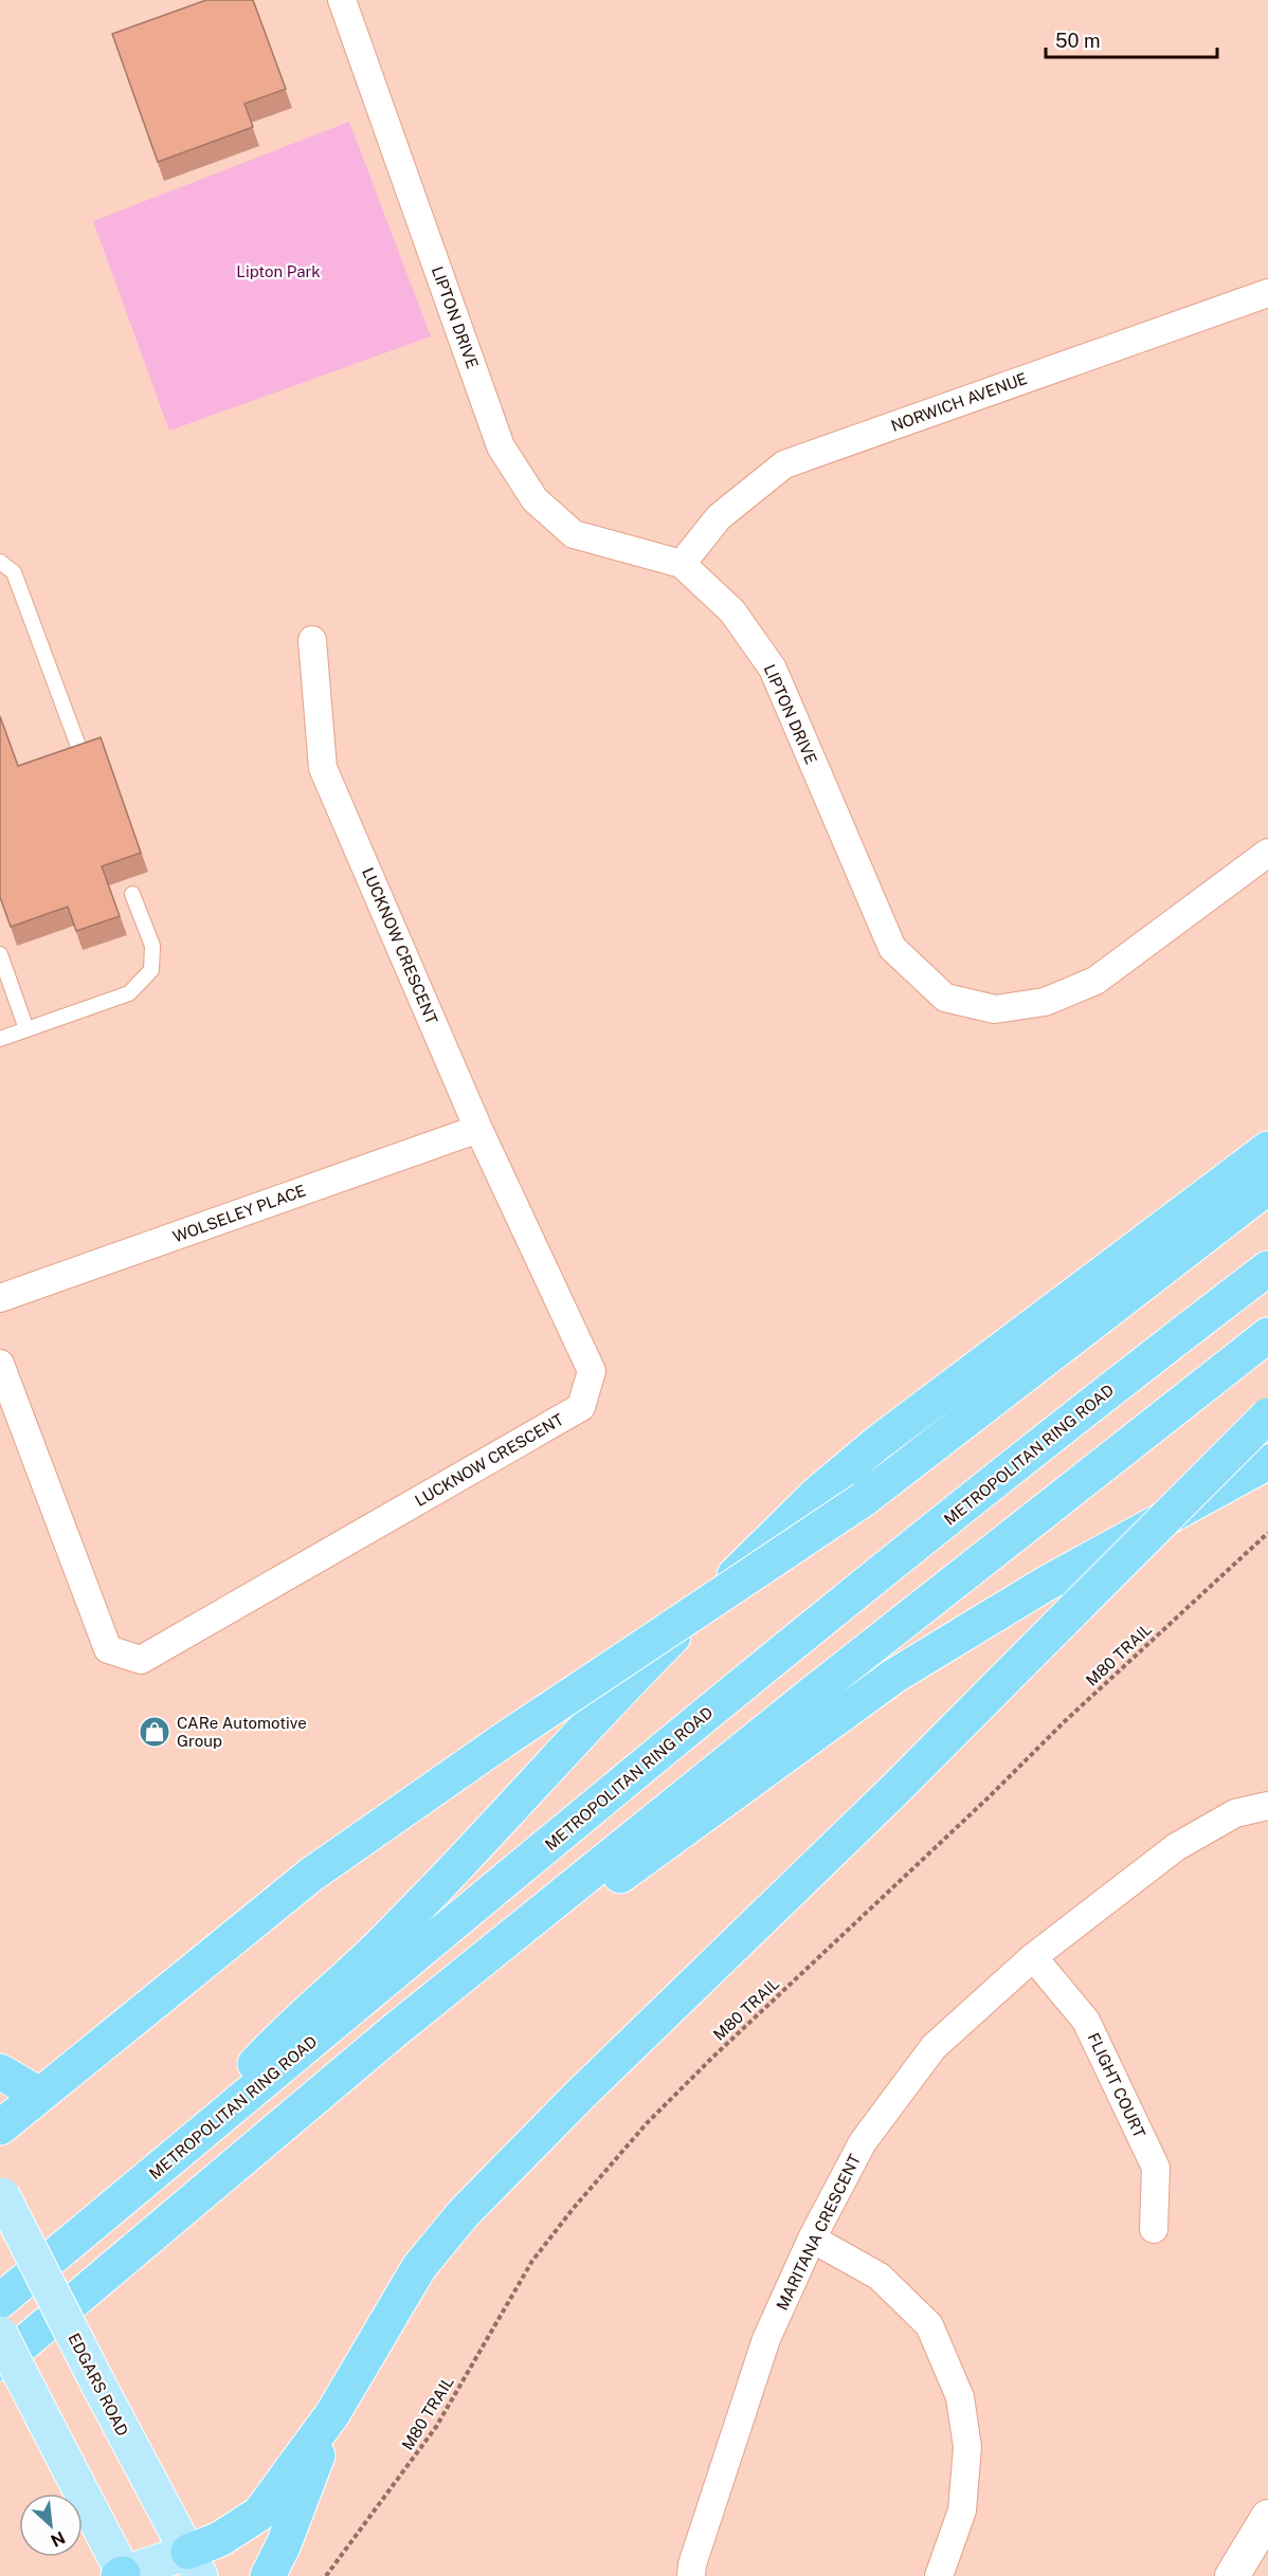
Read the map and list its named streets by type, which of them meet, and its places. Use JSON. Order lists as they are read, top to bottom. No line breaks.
{"streets":{"highway":["METROPOLITAN RING ROAD"],"main road":["EDGARS ROAD"],"street":["LIPTON DRIVE","NORWICH AVENUE","LUCKNOW CRESCENT","WOLSELEY PLACE","FLIGHT COURT","MARITANA CRESCENT"],"path":["M80 TRAIL"]},"crossings":[["LIPTON DRIVE","NORWICH AVENUE"],["LUCKNOW CRESCENT","WOLSELEY PLACE"],["FLIGHT COURT","MARITANA CRESCENT"]],"parks":["Lipton Park"],"places":{"shop":["CARe Automotive Group"]},"scale_bar":"50 m","north":"bottom right"}
